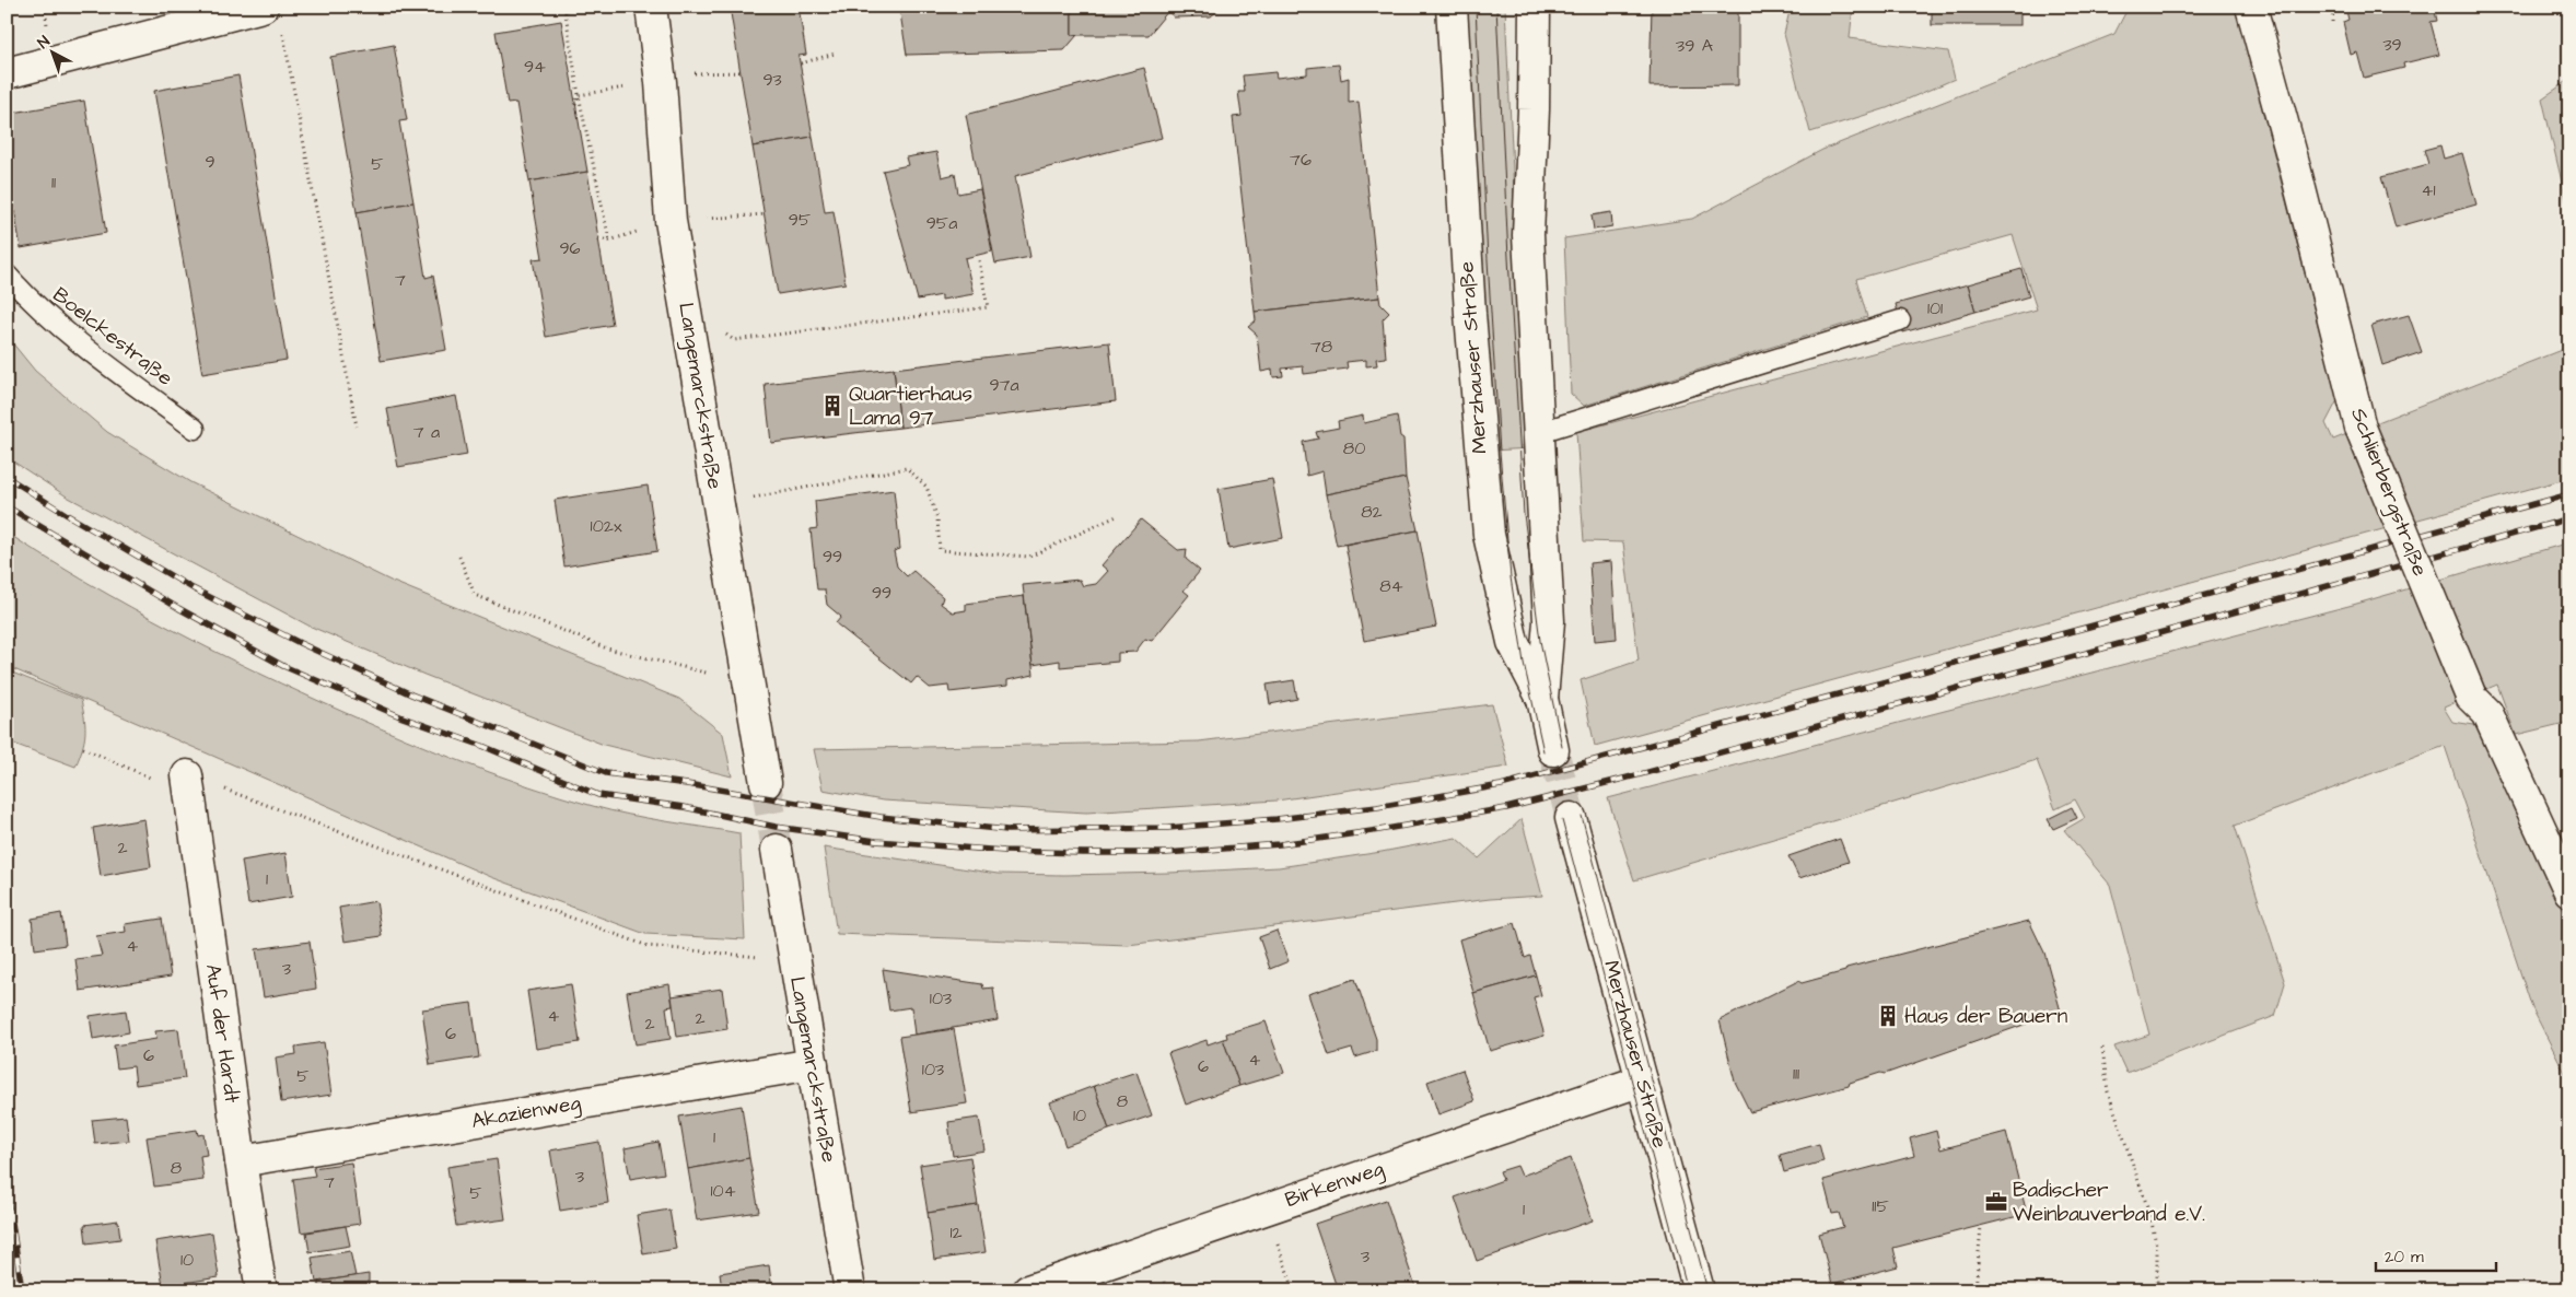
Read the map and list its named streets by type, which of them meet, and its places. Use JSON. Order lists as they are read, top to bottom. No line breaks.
{"streets":{"street":["Merzhauser Straße","Langemarckstraße","Schlierbergstraße","Auf der Hardt","Akazienweg","Birkenweg"],"lane":["Boelckestraße"]},"crossings":[["Merzhauser Straße","Birkenweg"],["Langemarckstraße","Akazienweg"],["Auf der Hardt","Akazienweg"]],"places":{"building":["Quartierhaus Lama 97","Haus der Bauern"],"office":["Badischer Weinbauverband e.V."]},"house_numbers":["39","39 A","94","93","76","9","5","11","41","95","95a","96","7","101","78","97a","7 a","80","82","102x","99","84","99","2","1","4","3","103","4","2","2","6","6","4","6","103","111","5","8","10","1","8","3","7","104","5","115","1","12","3","10"],"scale_bar":"20 m","north":"top left"}
